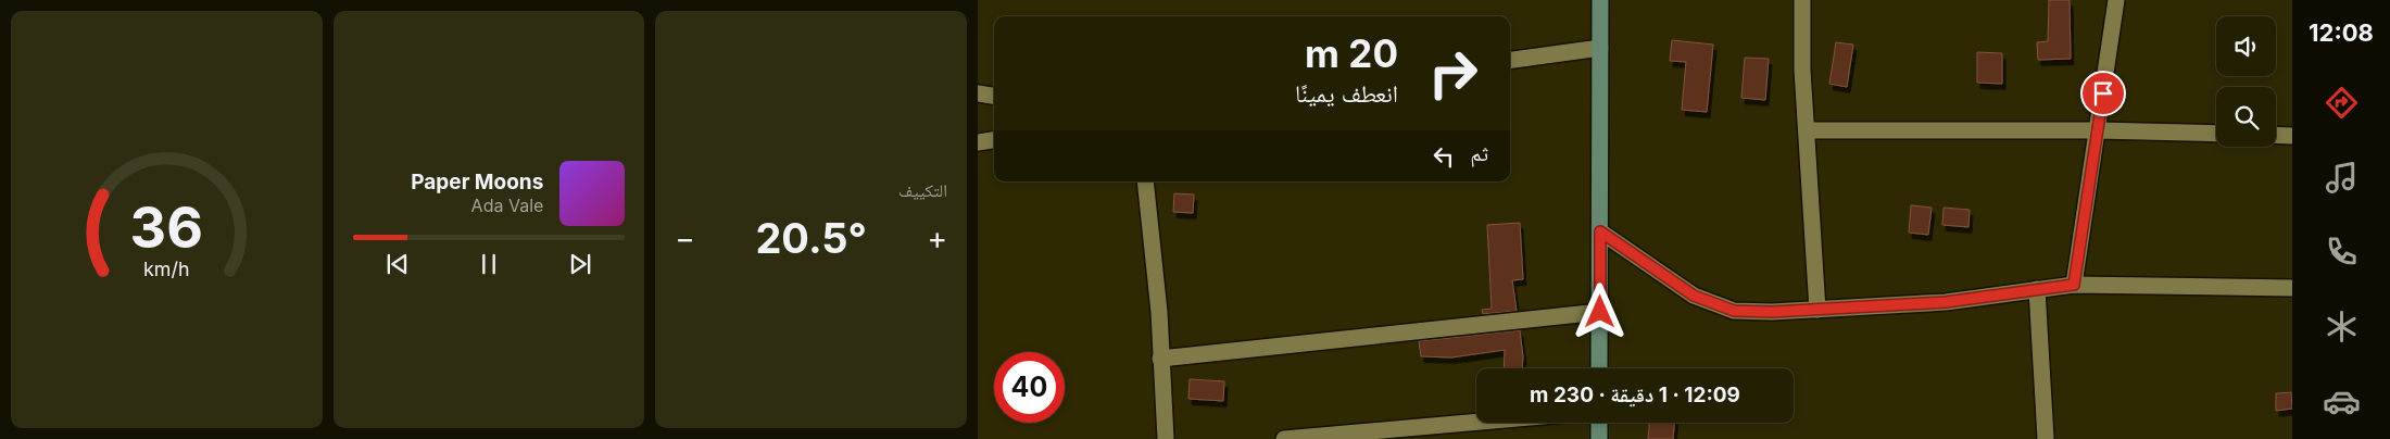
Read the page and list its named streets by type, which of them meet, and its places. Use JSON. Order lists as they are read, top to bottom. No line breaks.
{"page":{"tabs":"12:08","tile":"التكييف","turn":["20 m","انعطف يمينًا"],"then":"ثم","song":["Paper Moons","Ada Vale"],"heat":["−","20.5°","+"],"limit":"40","trip":"12:09 · 1 دقيقة · 230 m","gauge":["36","km/h"]}}
